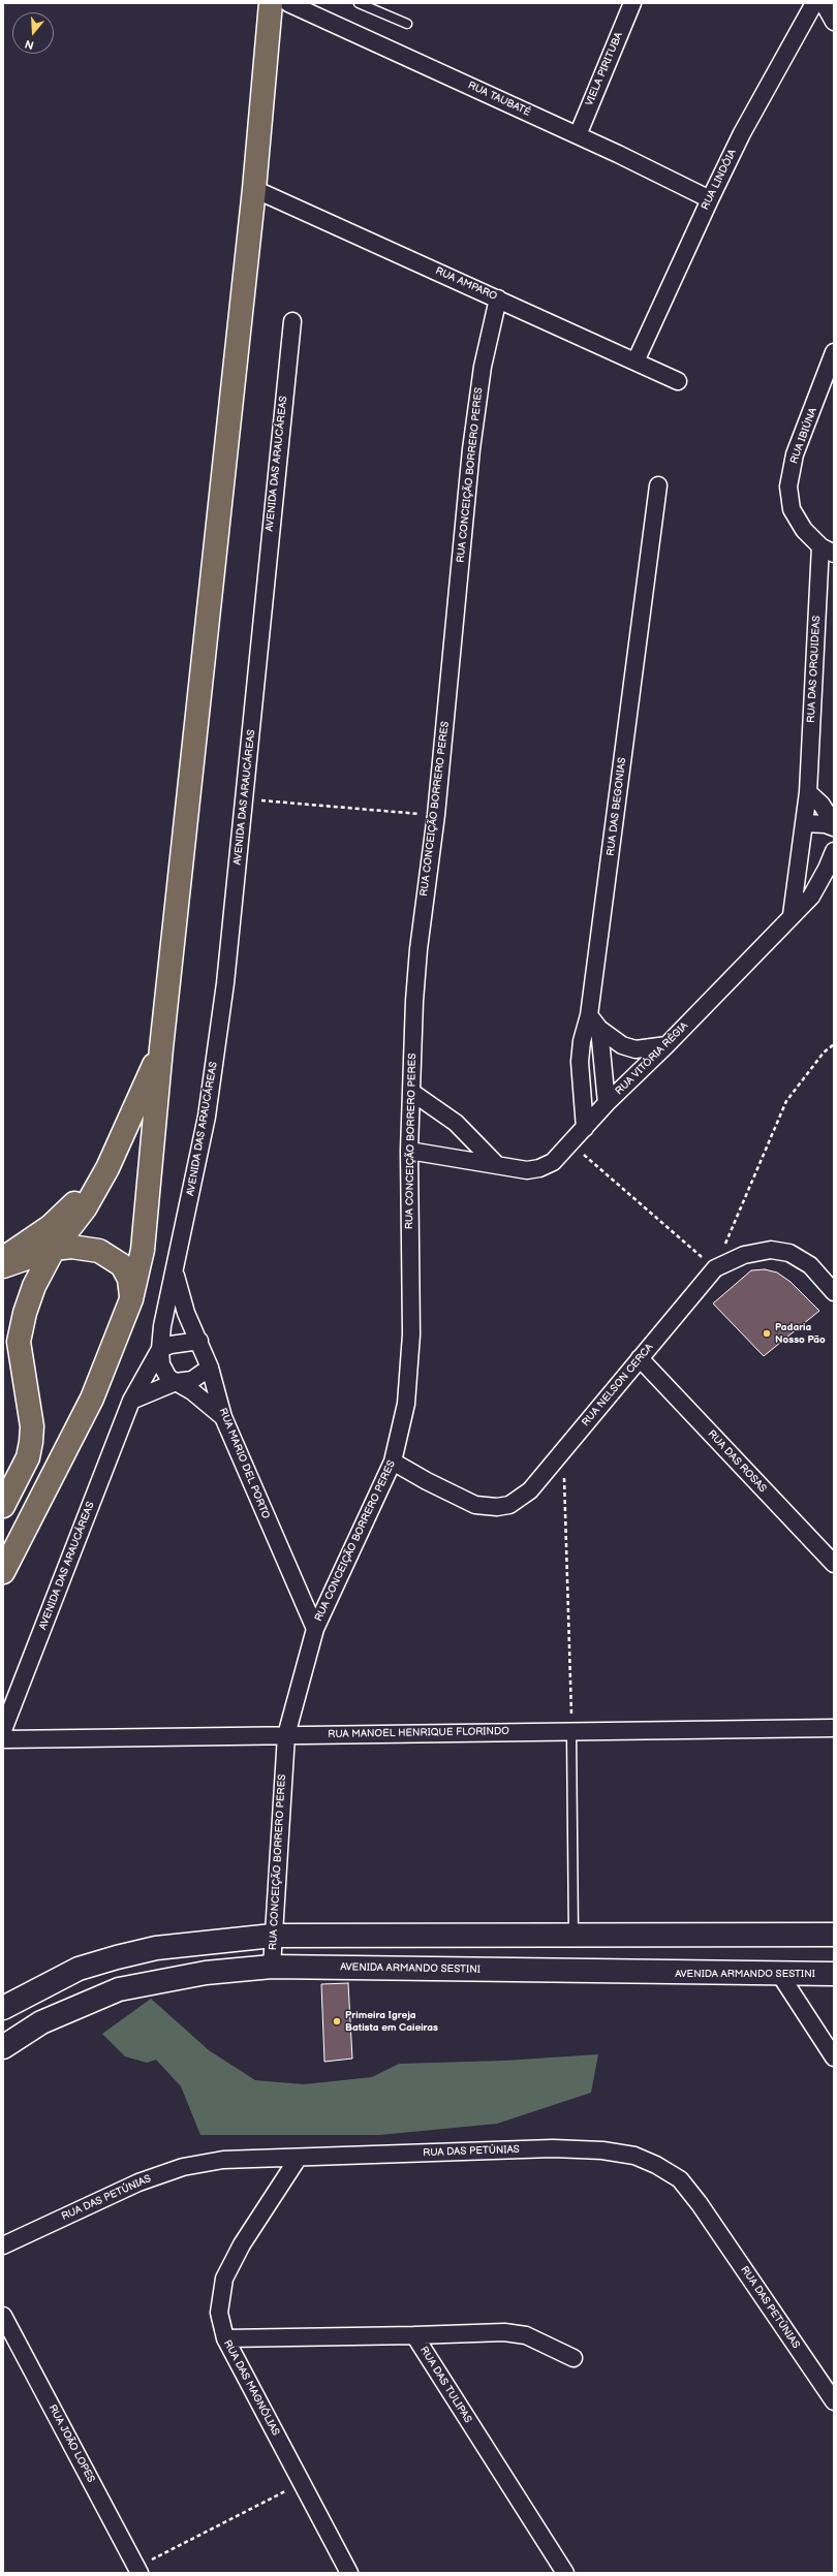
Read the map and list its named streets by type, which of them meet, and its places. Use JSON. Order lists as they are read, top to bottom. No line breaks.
{"streets":{"street":["VIELA PIRITUBA","RUA TAUBATÉ","RUA LINDÓIA","RUA AMPARO","RUA IBIÚNA","AVENIDA DAS ARAUCÁREAS","RUA CONCEIÇÃO BORRERO PERES","RUA DAS ORQUIDEAS","RUA DAS BEGONIAS","RUA VITÓRIA RÉGIA","RUA NELSON CERCA","RUA DAS ROSAS","RUA MARIO DEL PORTO","RUA MANOEL HENRIQUE FLORINDO","AVENIDA ARMANDO SESTINI","RUA DAS PETÚNIAS","RUA DAS TULIPAS","RUA DAS MAGNÓLIAS","RUA JOÃO LOPES"]},"crossings":[["VIELA PIRITUBA","RUA TAUBATÉ"],["RUA TAUBATÉ","RUA LINDÓIA"],["RUA LINDÓIA","RUA AMPARO"],["RUA AMPARO","RUA CONCEIÇÃO BORRERO PERES"],["RUA IBIÚNA","RUA DAS ORQUIDEAS"],["AVENIDA DAS ARAUCÁREAS","RUA MARIO DEL PORTO"],["RUA CONCEIÇÃO BORRERO PERES","RUA VITÓRIA RÉGIA"],["RUA CONCEIÇÃO BORRERO PERES","RUA NELSON CERCA"],["RUA CONCEIÇÃO BORRERO PERES","RUA MARIO DEL PORTO"],["RUA CONCEIÇÃO BORRERO PERES","RUA MANOEL HENRIQUE FLORINDO"],["RUA CONCEIÇÃO BORRERO PERES","AVENIDA ARMANDO SESTINI"],["RUA DAS BEGONIAS","RUA VITÓRIA RÉGIA"],["RUA NELSON CERCA","RUA DAS ROSAS"],["RUA DAS PETÚNIAS","RUA DAS MAGNÓLIAS"],["RUA DAS TULIPAS","RUA DAS MAGNÓLIAS"]],"places":["Padaria Nosso Pão","Primeira Igreja Batista em Caieiras"],"north":"bottom"}
